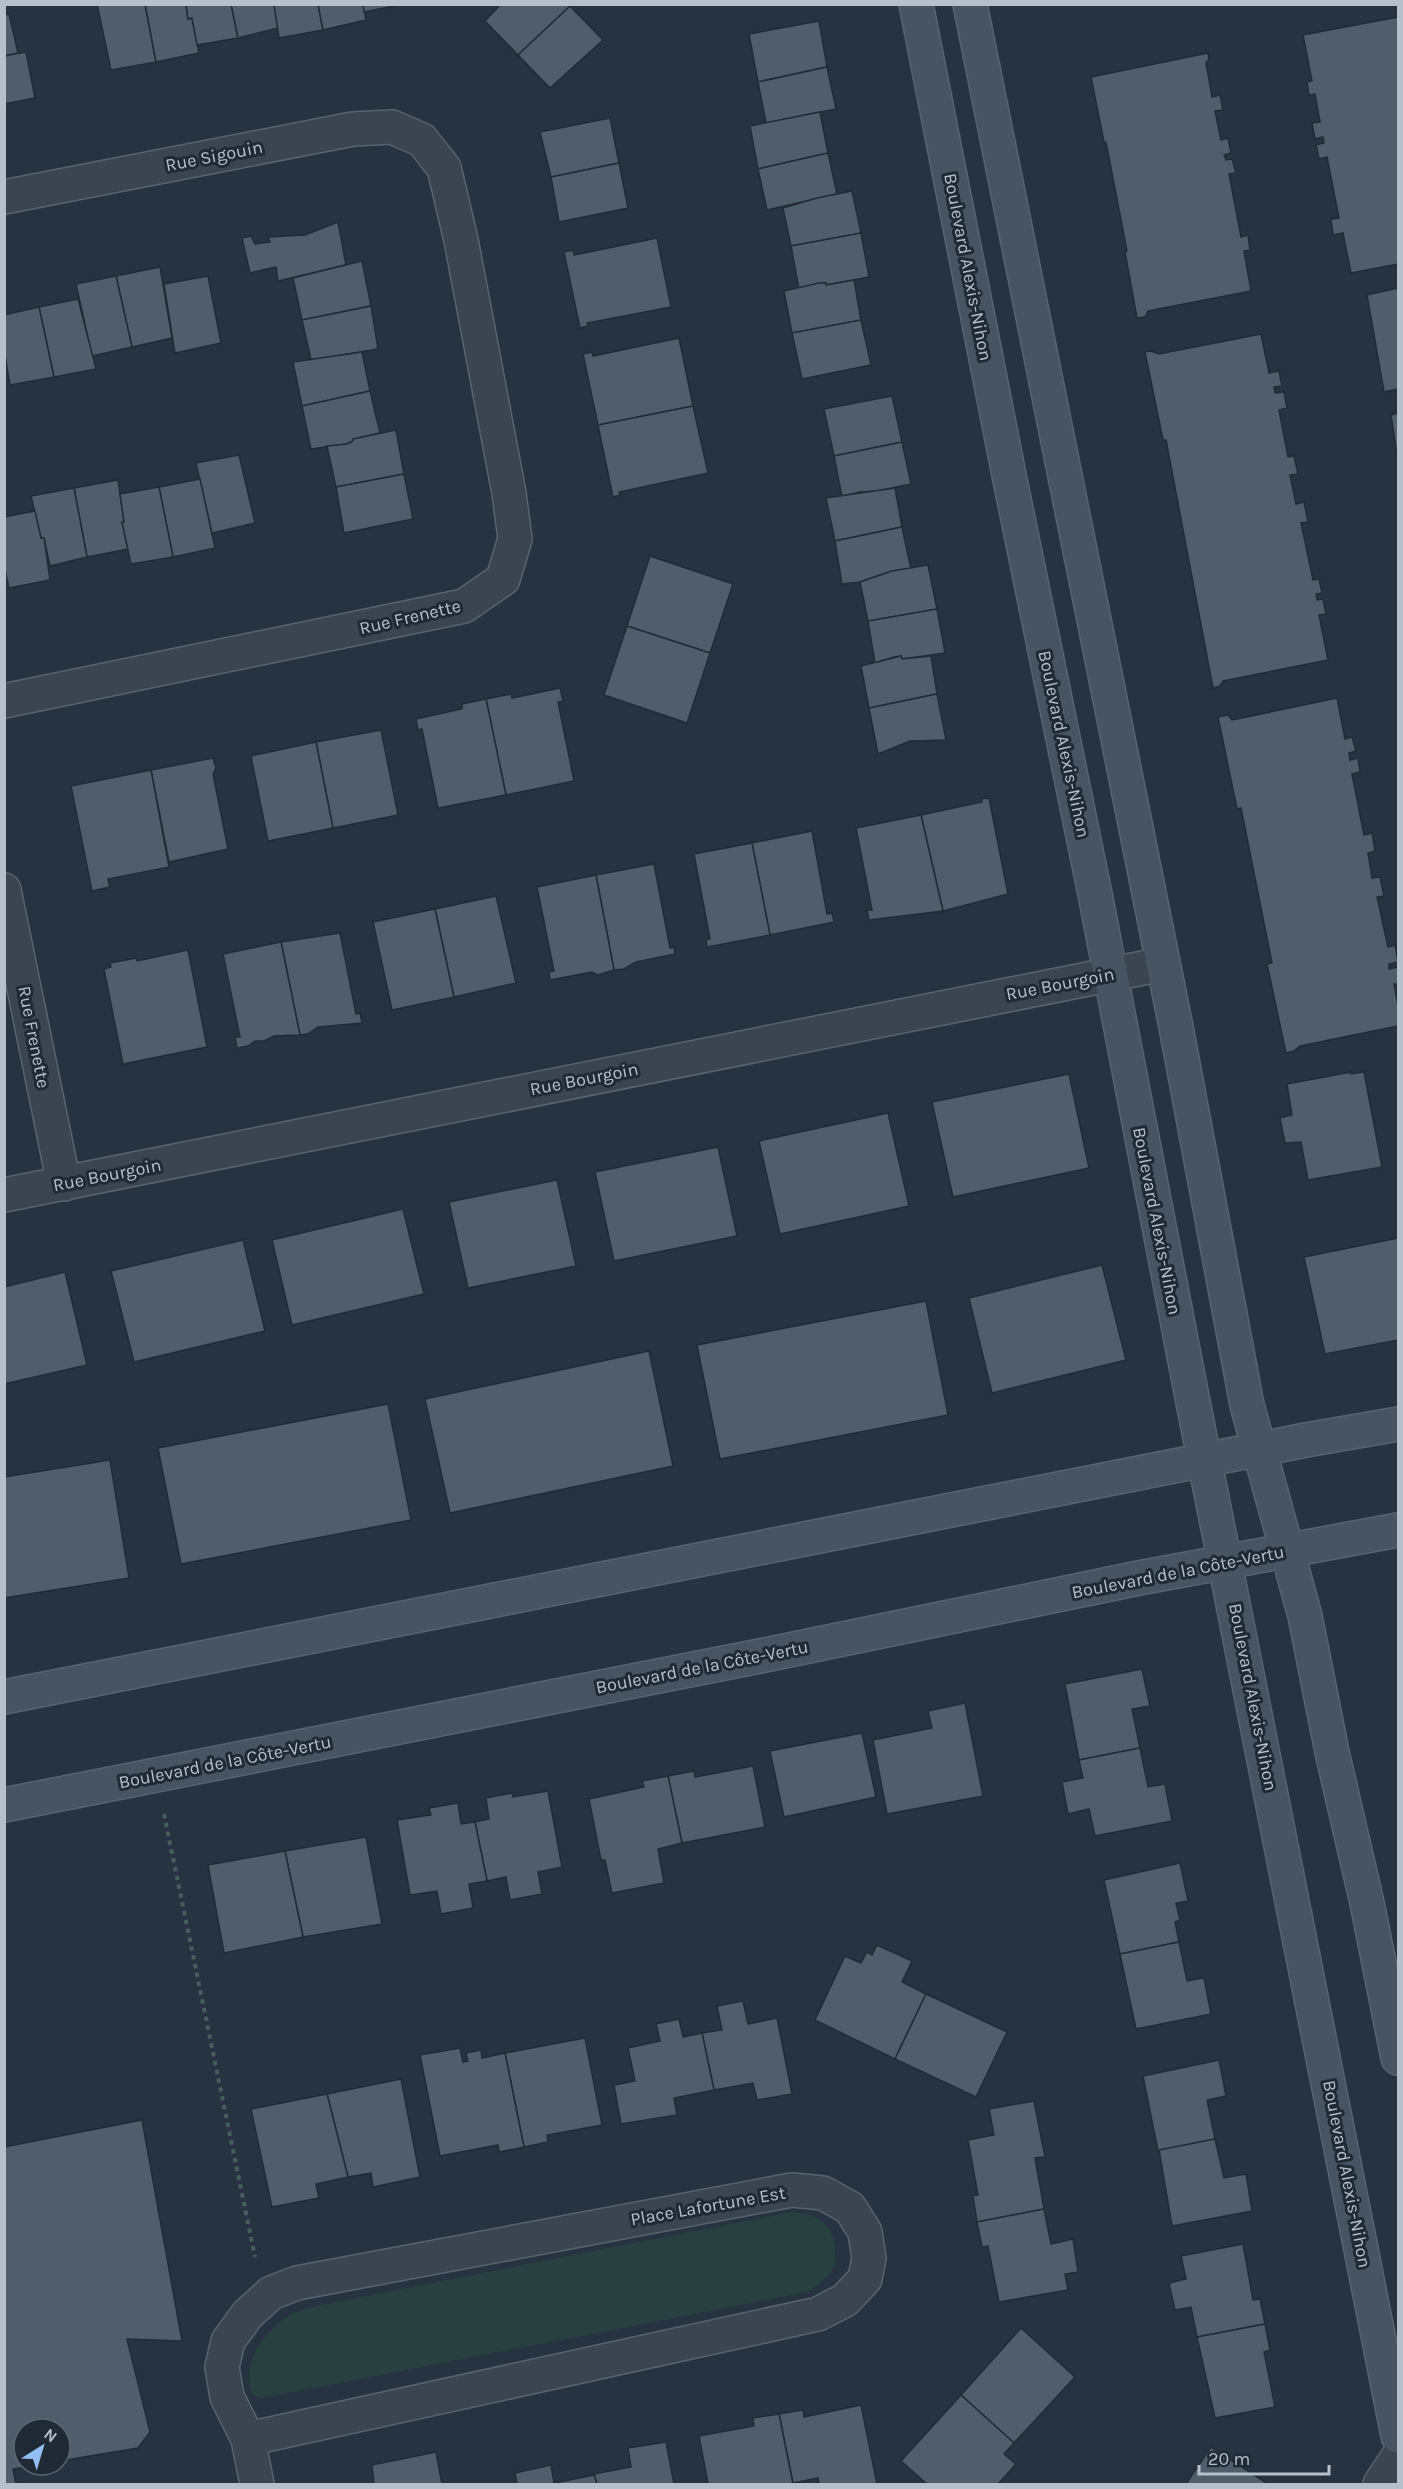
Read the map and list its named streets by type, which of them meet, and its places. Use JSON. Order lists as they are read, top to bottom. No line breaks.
{"streets":{"street":["Rue Sigouin","Boulevard Alexis-Nihon","Rue Frenette","Rue Bourgoin","Boulevard de la Côte-Vertu","Place Lafortune Est"]},"crossings":[["Rue Sigouin","Rue Frenette"],["Boulevard Alexis-Nihon","Rue Bourgoin"],["Boulevard Alexis-Nihon","Boulevard de la Côte-Vertu"],["Rue Frenette","Rue Bourgoin"]],"scale_bar":"20 m","north":"top right"}
